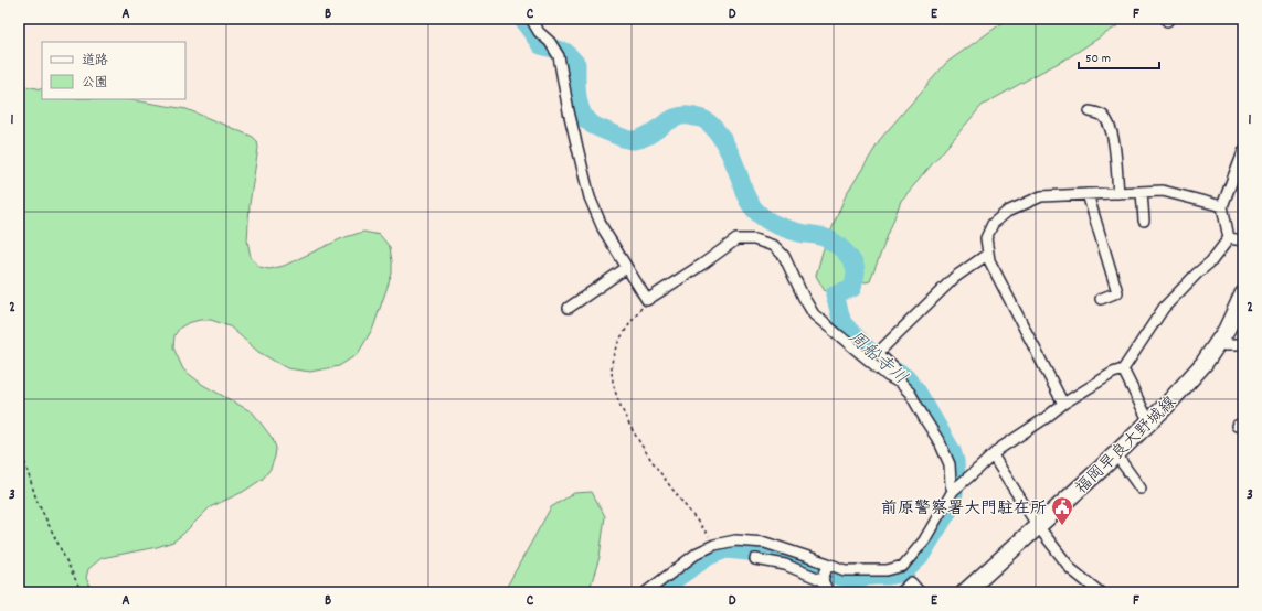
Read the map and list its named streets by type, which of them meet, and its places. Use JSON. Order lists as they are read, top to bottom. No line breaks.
{"streets":{"main road":["福岡早良大野城線"]},"water":["周船寺川"],"places":{"public building":["前原警察署大門駐在所"]},"legend":["道路","公園"],"scale_bar":"50 m","grid":{"columns":["A","B","C","D","E","F"],"rows":["1","2","3"]}}
